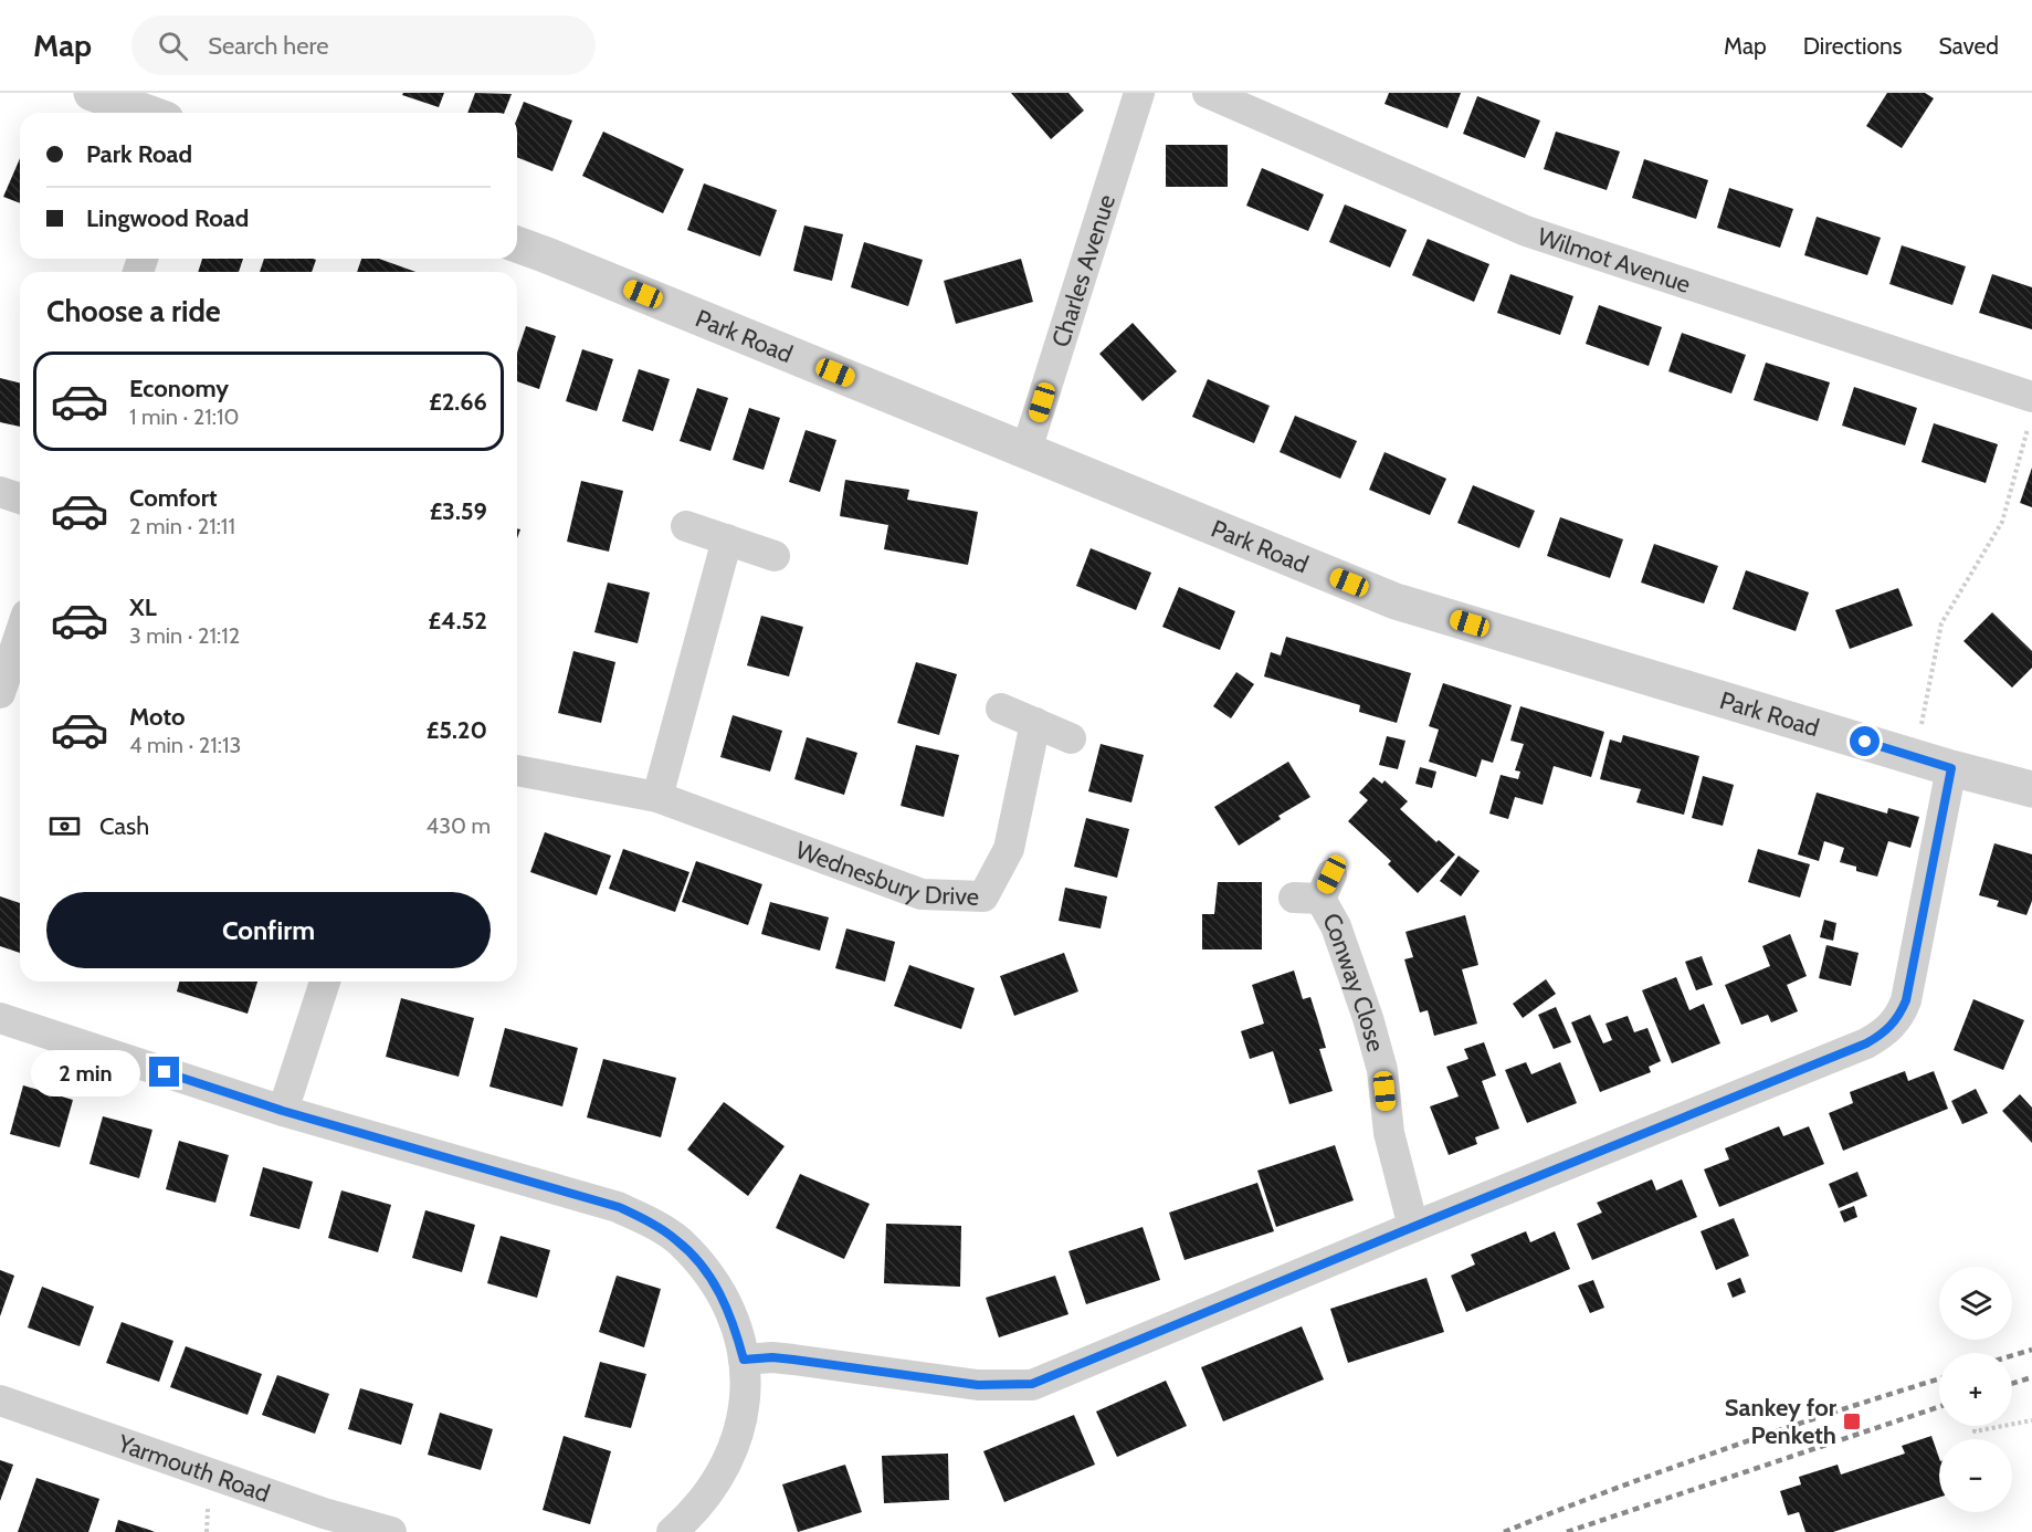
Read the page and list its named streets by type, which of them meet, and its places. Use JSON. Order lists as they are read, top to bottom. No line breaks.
{"streets":{"street":["Wilmot Avenue","Charles Avenue","Park Road","Wednesbury Drive","Conway Close","Yarmouth Road"]},"crossings":[["Charles Avenue","Park Road"]],"places":{"transit":["Sankey for Penketh"]},"page":{"header":"Map","search":"Search here","nav":["Map","Directions","Saved"],"banner":["Park Road","Lingwood Road"],"heading":"Choose a ride","list":[{"name":"Economy","note":"1 min · 21:10","value":"£2.66"},{"name":"Comfort","note":"2 min · 21:11","value":"£3.59"},{"name":"XL","note":"3 min · 21:12","value":"£4.52"},{"name":"Moto","note":"4 min · 21:13","value":"£5.20"}],"pay":["Cash","430 m"],"buttons":"Confirm","bubble":"2 min","map_buttons":["+","−"]}}
